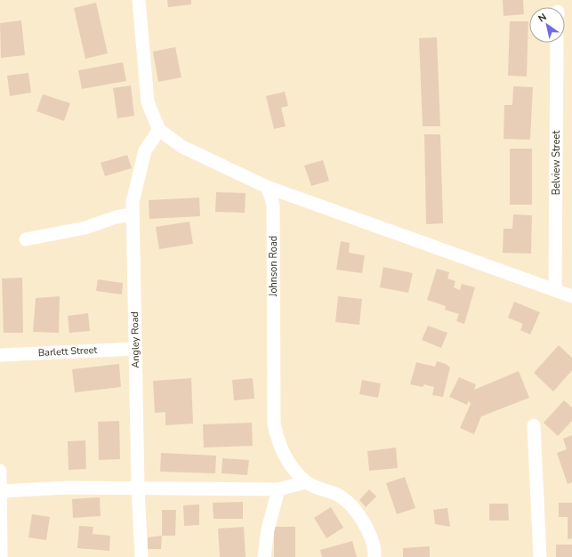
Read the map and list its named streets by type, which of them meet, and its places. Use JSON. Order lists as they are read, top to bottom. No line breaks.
{"streets":{"street":["Belview Street","Johnson Road","Angley Road","Barlett Street"]},"crossings":[["Angley Road","Barlett Street"]],"north":"top left"}
